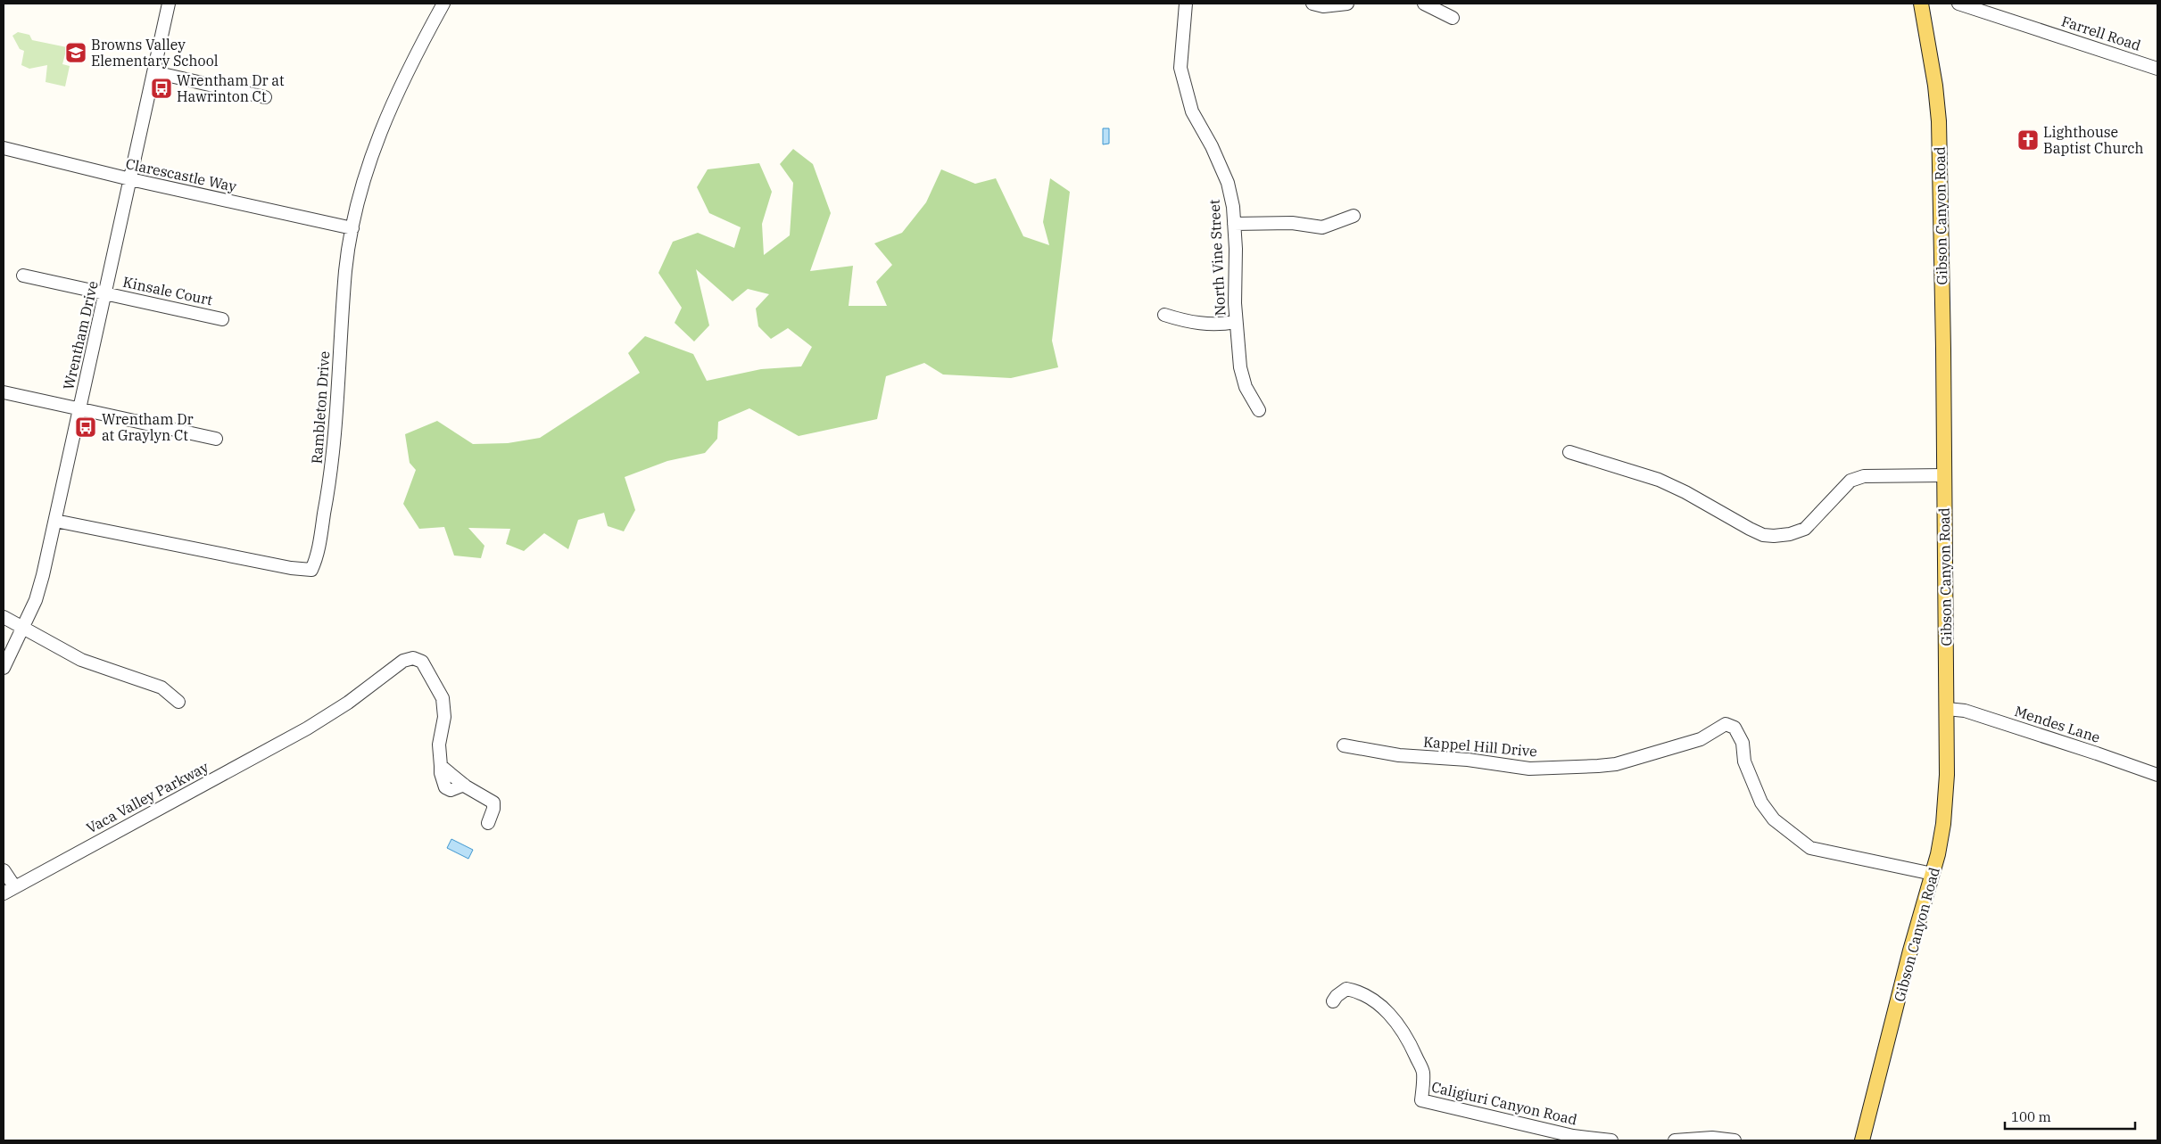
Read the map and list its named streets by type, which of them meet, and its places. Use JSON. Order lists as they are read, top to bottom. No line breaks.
{"streets":{"main road":["Gibson Canyon Road"],"street":["Farrell Road","Clarescastle Way","North Vine Street","Kinsale Court","Wrentham Drive","Rambleton Drive","Mendes Lane","Kappel Hill Drive","Vaca Valley Parkway","Caligiuri Canyon Road"]},"crossings":[["Clarescastle Way","Wrentham Drive"],["Clarescastle Way","Rambleton Drive"],["Gibson Canyon Road","Mendes Lane"],["Gibson Canyon Road","Kappel Hill Drive"],["Kinsale Court","Wrentham Drive"],["Wrentham Drive","Rambleton Drive"]],"places":{"school or university":["Browns Valley Elementary School"],"bus stop":["Wrentham Dr at Hawrinton Ct","Wrentham Dr at Graylyn Ct"],"church":["Lighthouse Baptist Church"]},"scale_bar":"100 m"}
